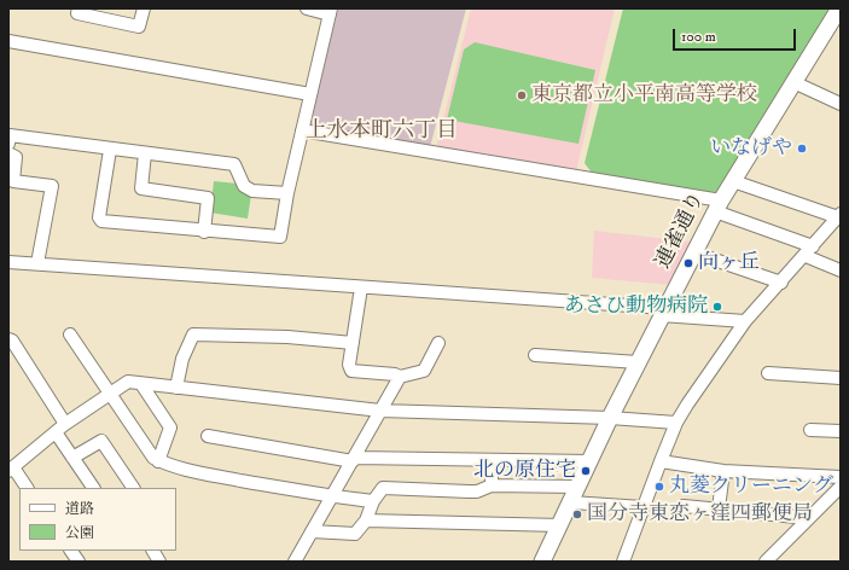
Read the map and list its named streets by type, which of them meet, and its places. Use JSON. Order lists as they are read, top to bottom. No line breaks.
{"streets":{"main road":["連雀通り"]},"districts":["上水本町六丁目"],"places":["東京都立小平南高等学校","いなげや","向ヶ丘","あさひ動物病院","北の原住宅","丸菱クリーニング","国分寺東恋ヶ窪四郵便局"],"legend":["道路","公園"],"scale_bar":"100 m"}
